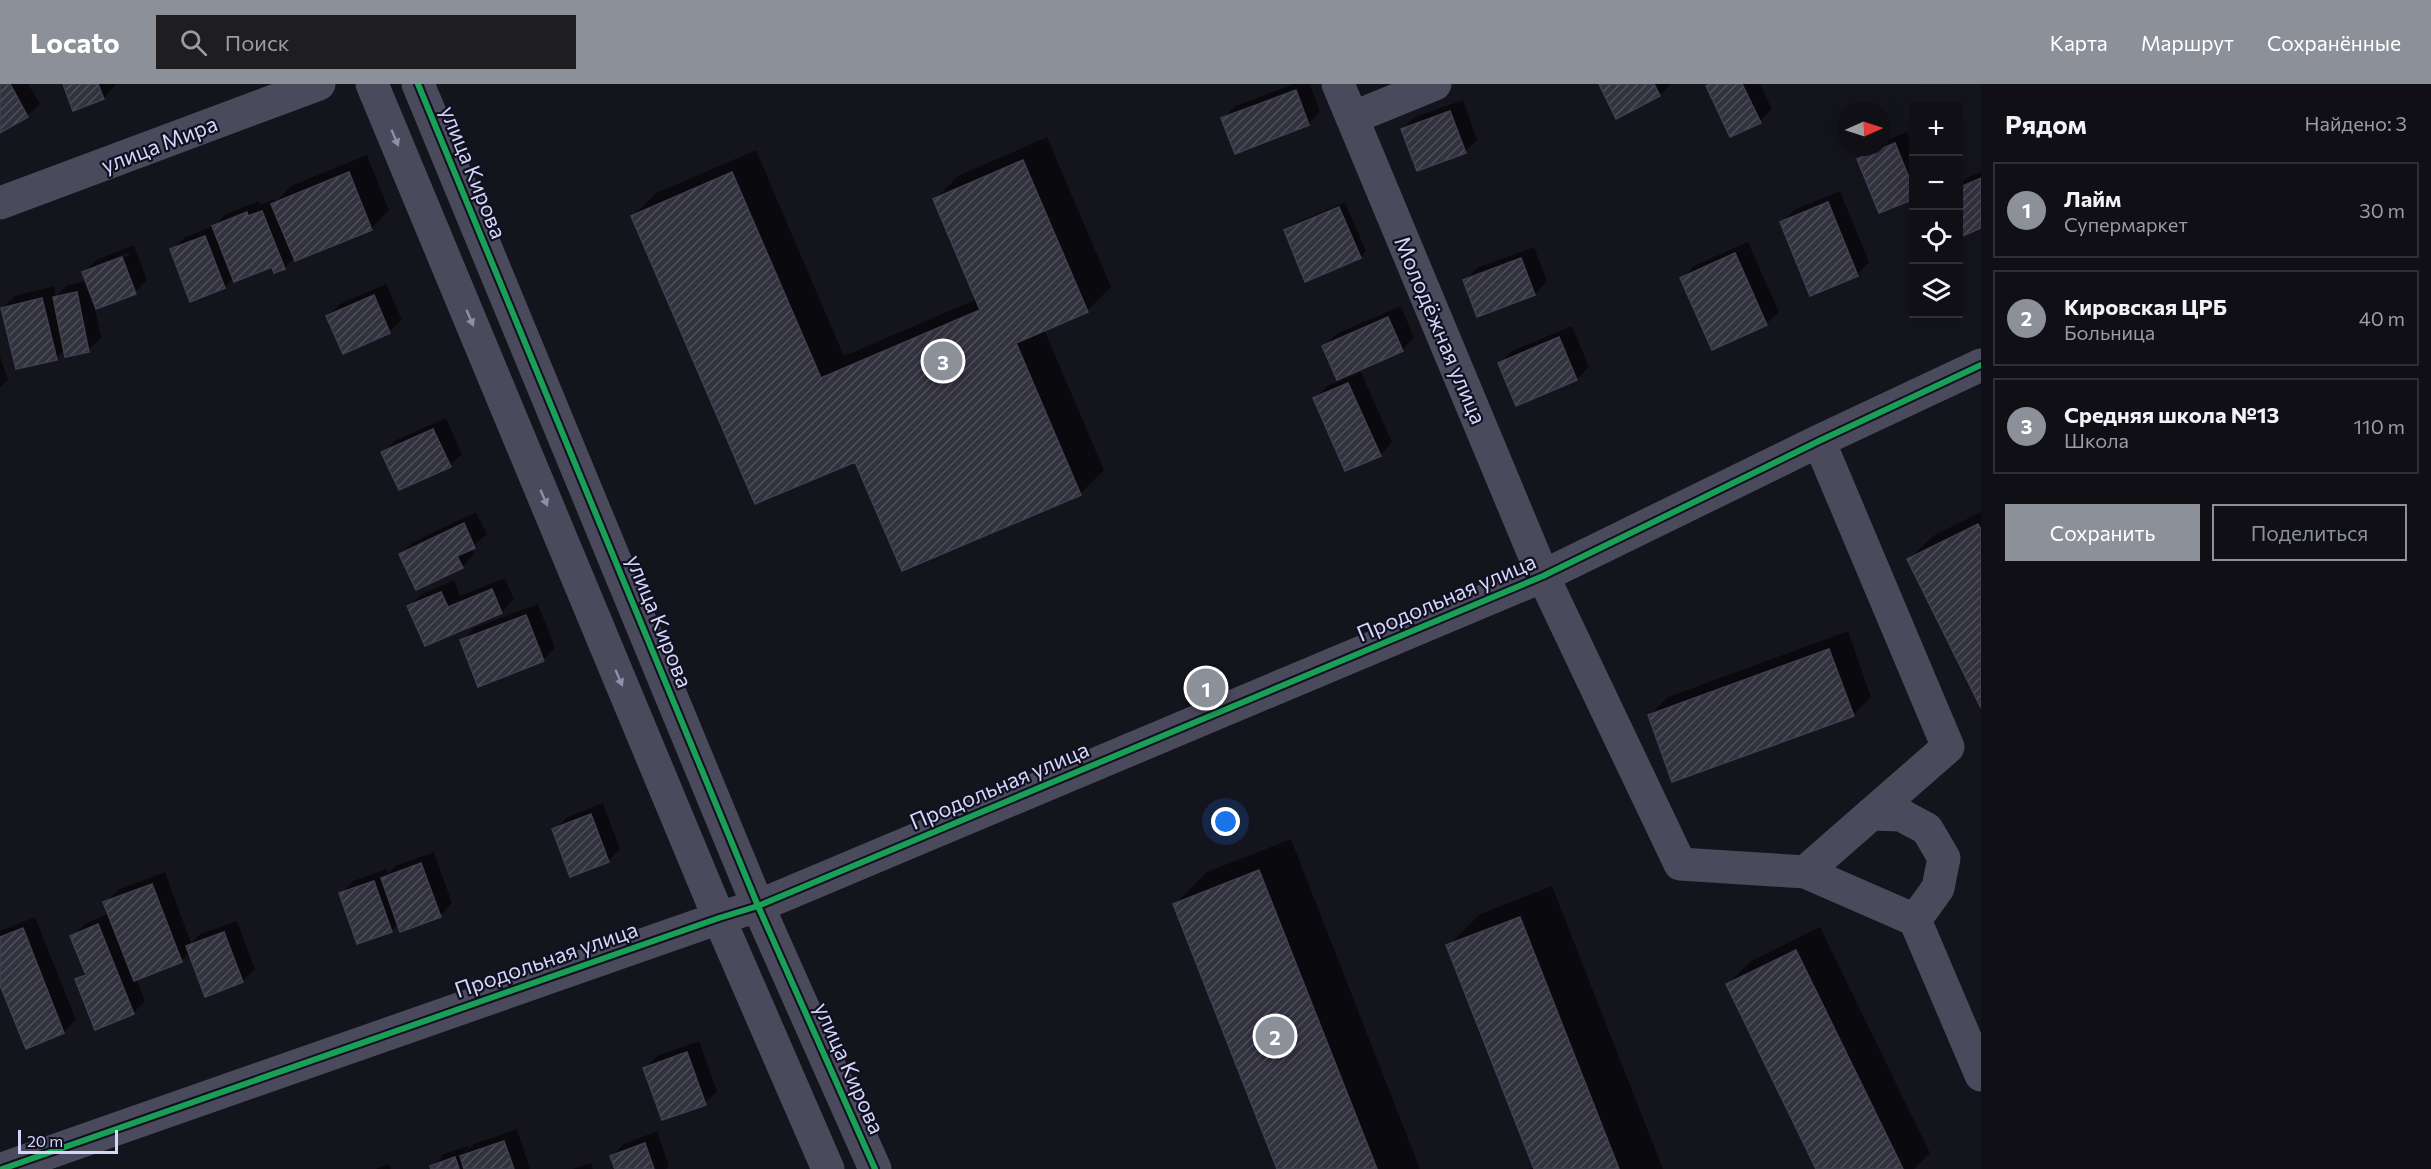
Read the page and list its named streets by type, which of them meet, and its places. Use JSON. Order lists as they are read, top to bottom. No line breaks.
{"streets":{"street":["улица Мира","улица Кирова","Молодёжная улица","Продольная улица"]},"crossings":[["улица Кирова","Продольная улица"],["Молодёжная улица","Продольная улица"]],"scale_bar":"20 m","north":"right","page":{"header":"Locato","search":"Поиск","nav":["Карта","Маршрут","Сохранённые"],"heading":["Рядом","Найдено: 3"],"map_buttons":["+","−"],"list":[{"mark":"1","name":"Лайм","note":"Супермаркет","value":"30 m"},{"mark":"2","name":"Кировская ЦРБ","note":"Больница","value":"40 m"},{"mark":"3","name":"Средняя школа №13","note":"Школа","value":"110 m"}],"pins":["3","1","2"],"buttons":["Сохранить","Поделиться"],"scale":"20 m"}}
